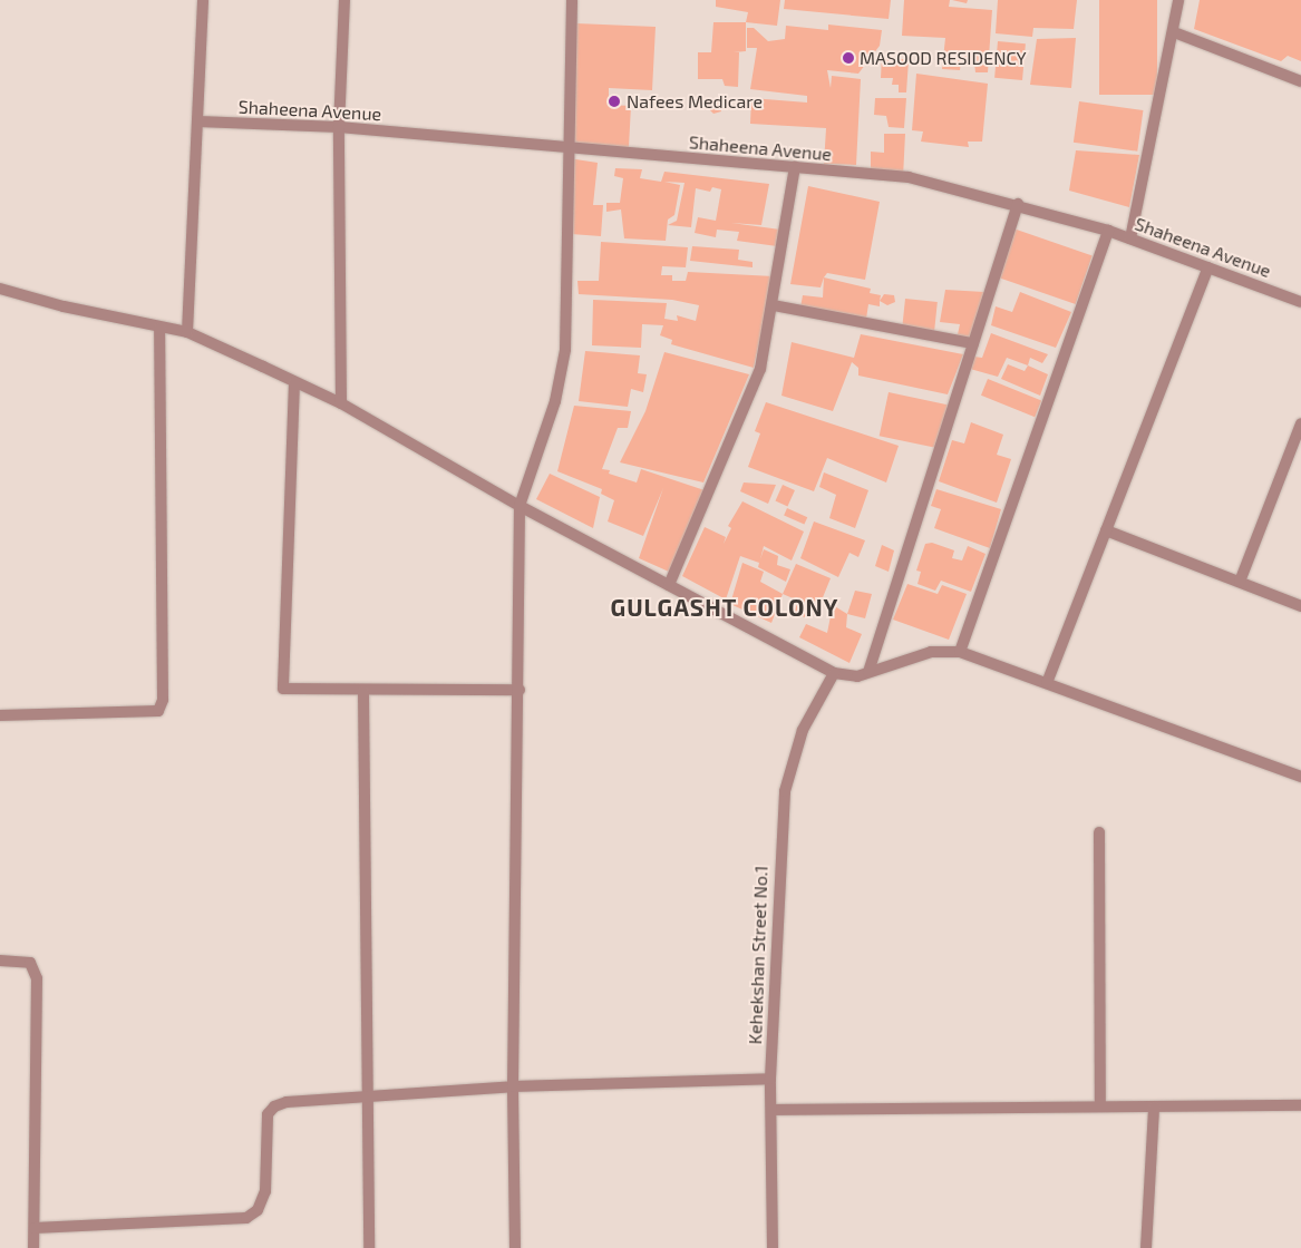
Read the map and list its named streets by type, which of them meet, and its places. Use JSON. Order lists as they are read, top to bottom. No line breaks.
{"streets":{"street":["Shaheena Avenue","Kehekshan Street No.1"]},"districts":["GULGASHT COLONY"],"places":["MASOOD RESIDENCY","Nafees Medicare"]}
